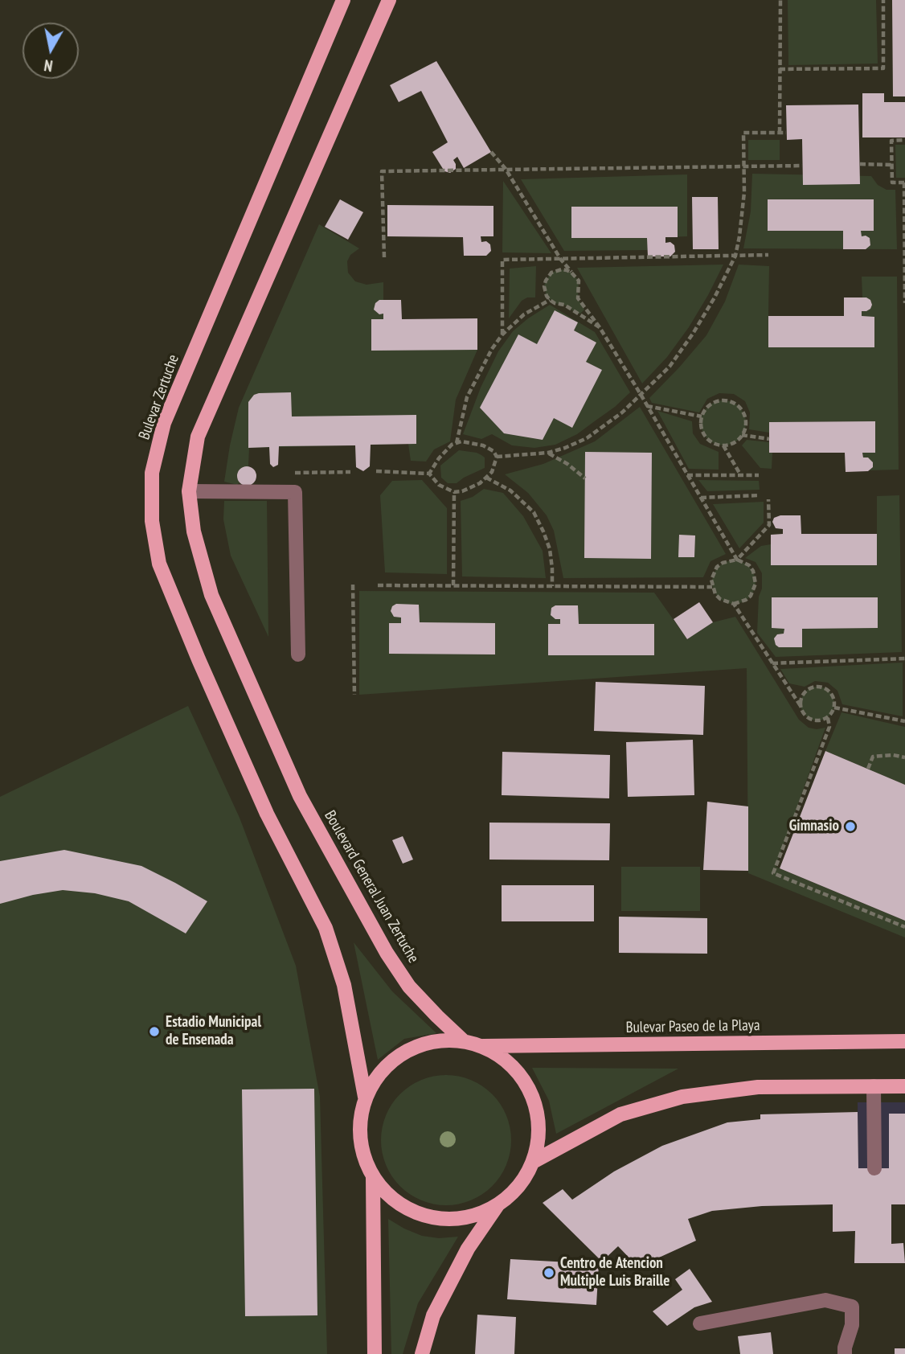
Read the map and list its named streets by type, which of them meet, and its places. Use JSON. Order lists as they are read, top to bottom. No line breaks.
{"streets":{"main road":["Bulevar Zertuche","Boulevard General Juan Zertuche","Bulevar Paseo de la Playa"]},"crossings":[["Bulevar Zertuche","Boulevard General Juan Zertuche"],["Bulevar Zertuche","Bulevar Paseo de la Playa"],["Boulevard General Juan Zertuche","Bulevar Paseo de la Playa"]],"places":["Gimnasio","Estadio Municipal de Ensenada","Centro de Atencion Multiple Luis Braille"],"north":"bottom"}
